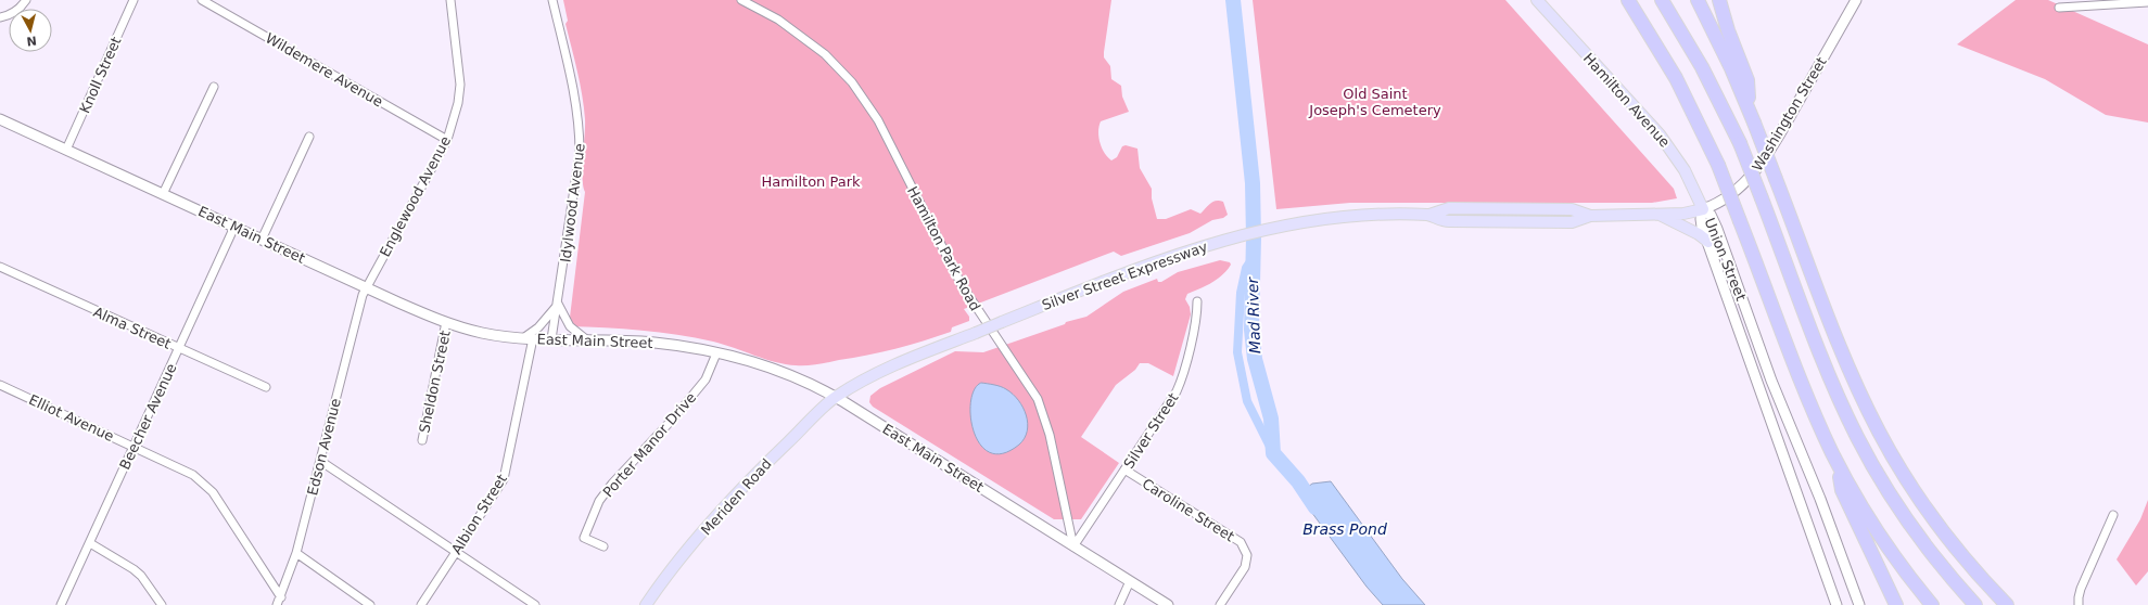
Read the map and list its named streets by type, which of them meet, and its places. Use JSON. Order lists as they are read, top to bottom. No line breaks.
{"streets":{"main road":["Hamilton Avenue","Washington Street","East Main Street","Union Street","Silver Street Expressway","Meriden Road"],"street":["Wildemere Avenue","Knoll Street","Englewood Avenue","Idylwood Avenue","Hamilton Park Road","Alma Street","Sheldon Street","Beecher Avenue","Elliot Avenue","Silver Street","Porter Manor Drive","Edson Avenue","Caroline Street","Albion Street"]},"crossings":[["Wildemere Avenue","Englewood Avenue"],["Knoll Street","East Main Street"],["Hamilton Avenue","Washington Street"],["Hamilton Avenue","Union Street"],["Hamilton Avenue","Silver Street Expressway"],["Washington Street","Union Street"],["Washington Street","Silver Street Expressway"],["Englewood Avenue","East Main Street"],["Englewood Avenue","Edson Avenue"],["Idylwood Avenue","East Main Street"],["East Main Street","Hamilton Park Road"],["East Main Street","Silver Street Expressway"],["East Main Street","Sheldon Street"],["East Main Street","Beecher Avenue"],["East Main Street","Silver Street"],["East Main Street","Porter Manor Drive"],["East Main Street","Edson Avenue"],["East Main Street","Meriden Road"],["East Main Street","Albion Street"],["Hamilton Park Road","Silver Street"],["Union Street","Silver Street Expressway"],["Silver Street Expressway","Meriden Road"],["Alma Street","Beecher Avenue"],["Beecher Avenue","Elliot Avenue"],["Elliot Avenue","Edson Avenue"],["Silver Street","Caroline Street"]],"water":["Mad River","Brass Pond"],"parks":["Old Saint Joseph's Cemetery","Hamilton Park"],"north":"bottom"}
